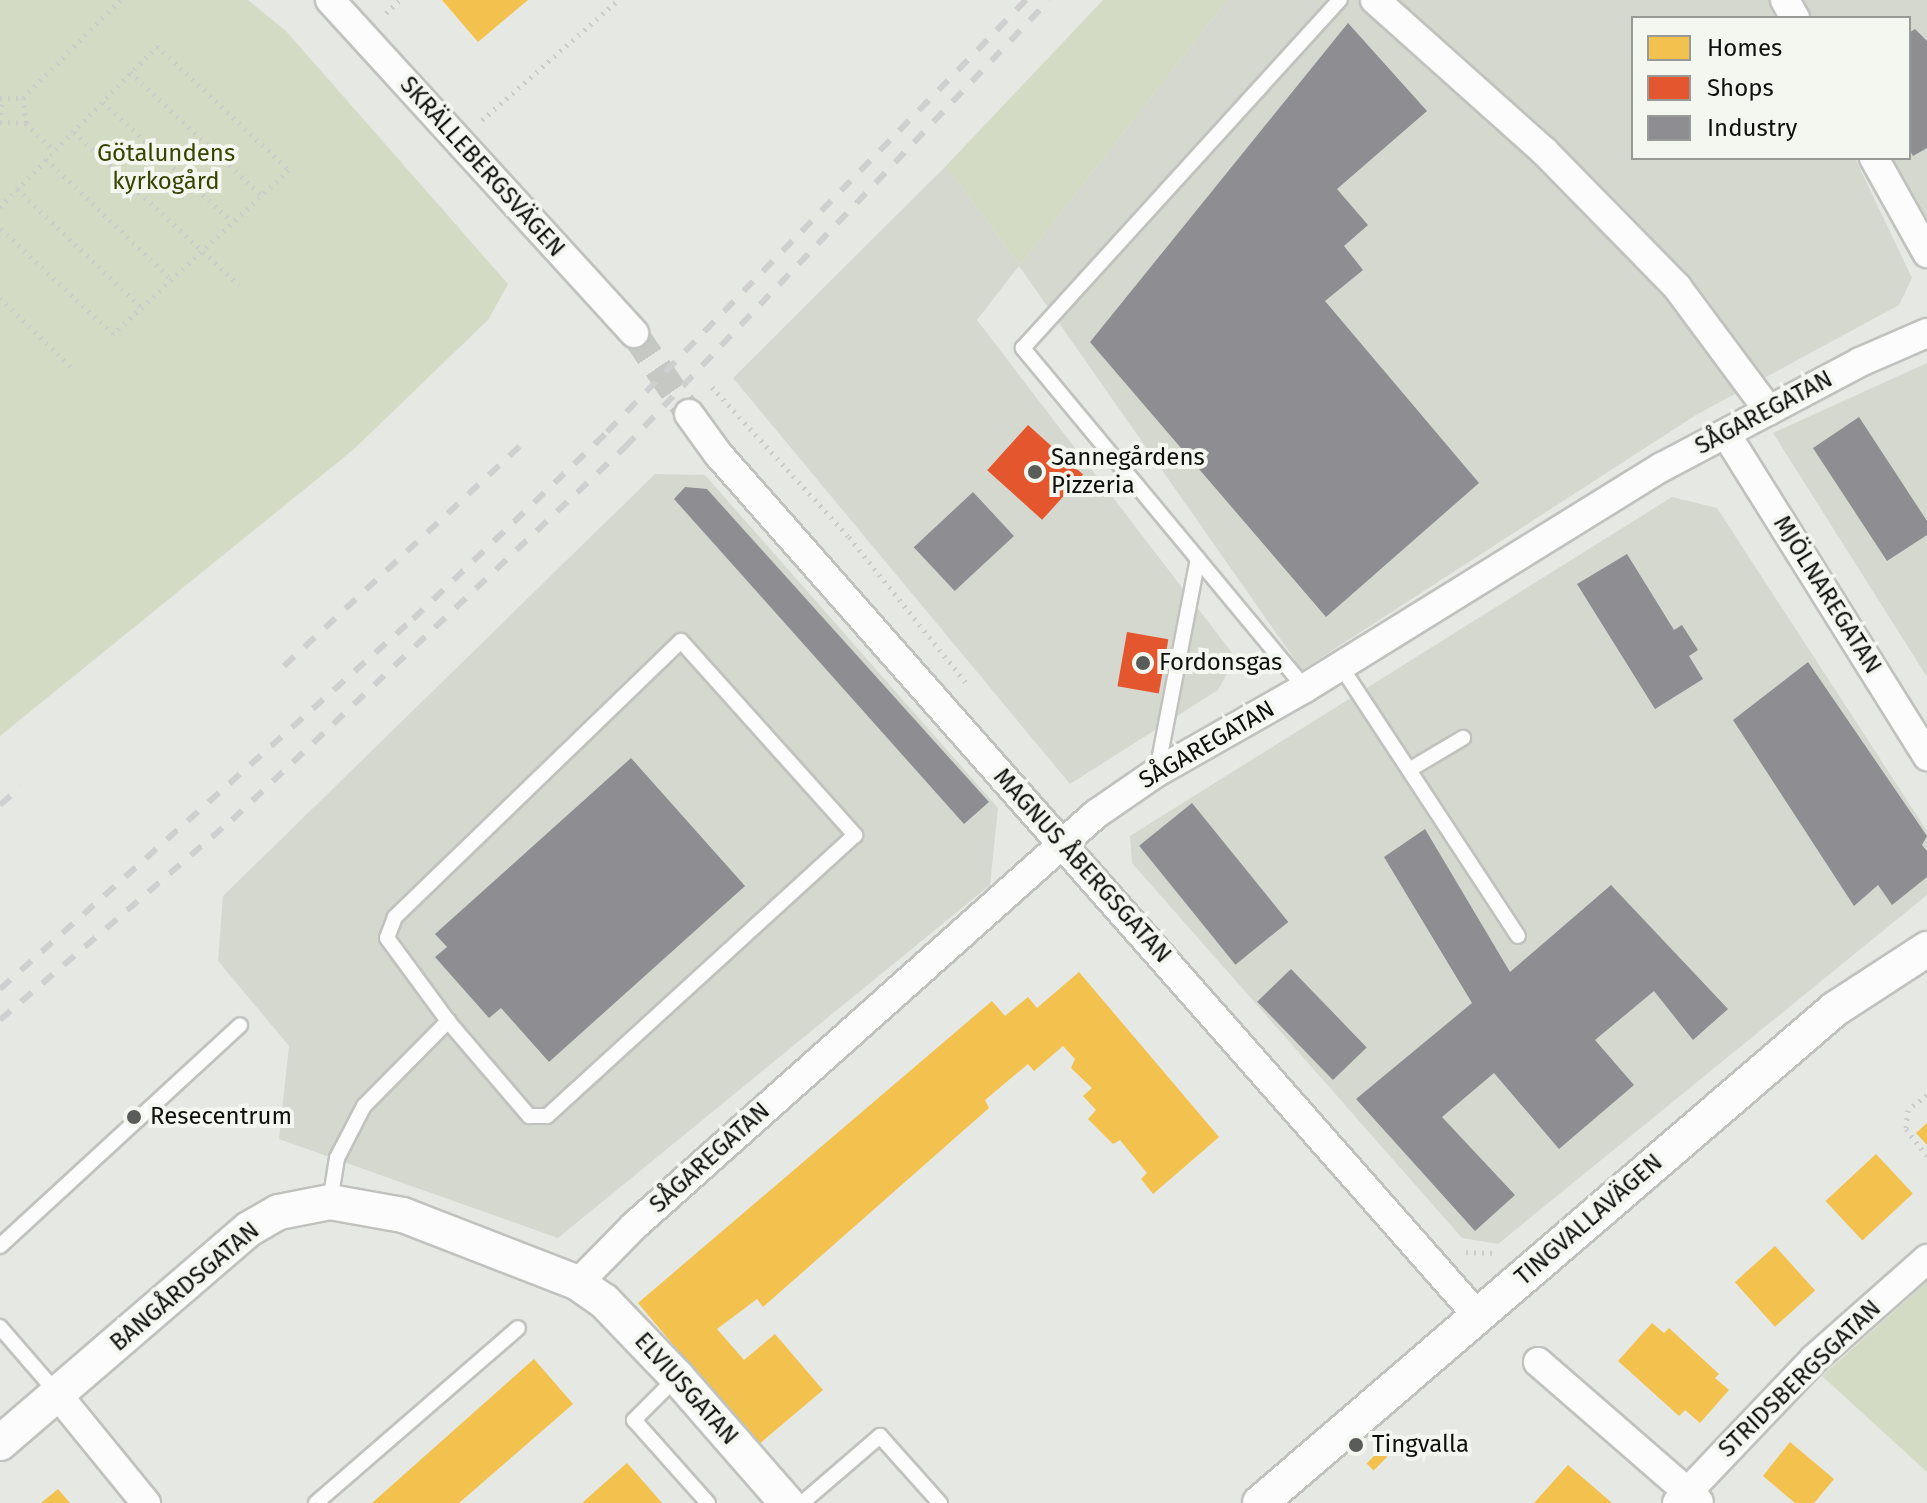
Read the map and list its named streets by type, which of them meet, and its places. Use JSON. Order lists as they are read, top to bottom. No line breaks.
{"streets":{"street":["SKRÄLLEBERGSVÄGEN","SÅGAREGATAN","MJÖLNAREGATAN","MAGNUS ÅBERGSGATAN","TINGVALLAVÄGEN","BANGÅRDSGATAN","STRIDSBERGSGATAN","ELVIUSGATAN"]},"crossings":[["SÅGAREGATAN","MJÖLNAREGATAN"],["SÅGAREGATAN","MAGNUS ÅBERGSGATAN"],["SÅGAREGATAN","BANGÅRDSGATAN"],["SÅGAREGATAN","ELVIUSGATAN"],["MAGNUS ÅBERGSGATAN","TINGVALLAVÄGEN"],["BANGÅRDSGATAN","ELVIUSGATAN"]],"parks":["Götalundens kyrkogård"],"places":["Sannegårdens Pizzeria","Fordonsgas","Resecentrum","Tingvalla"],"legend":["Homes","Shops","Industry"]}
